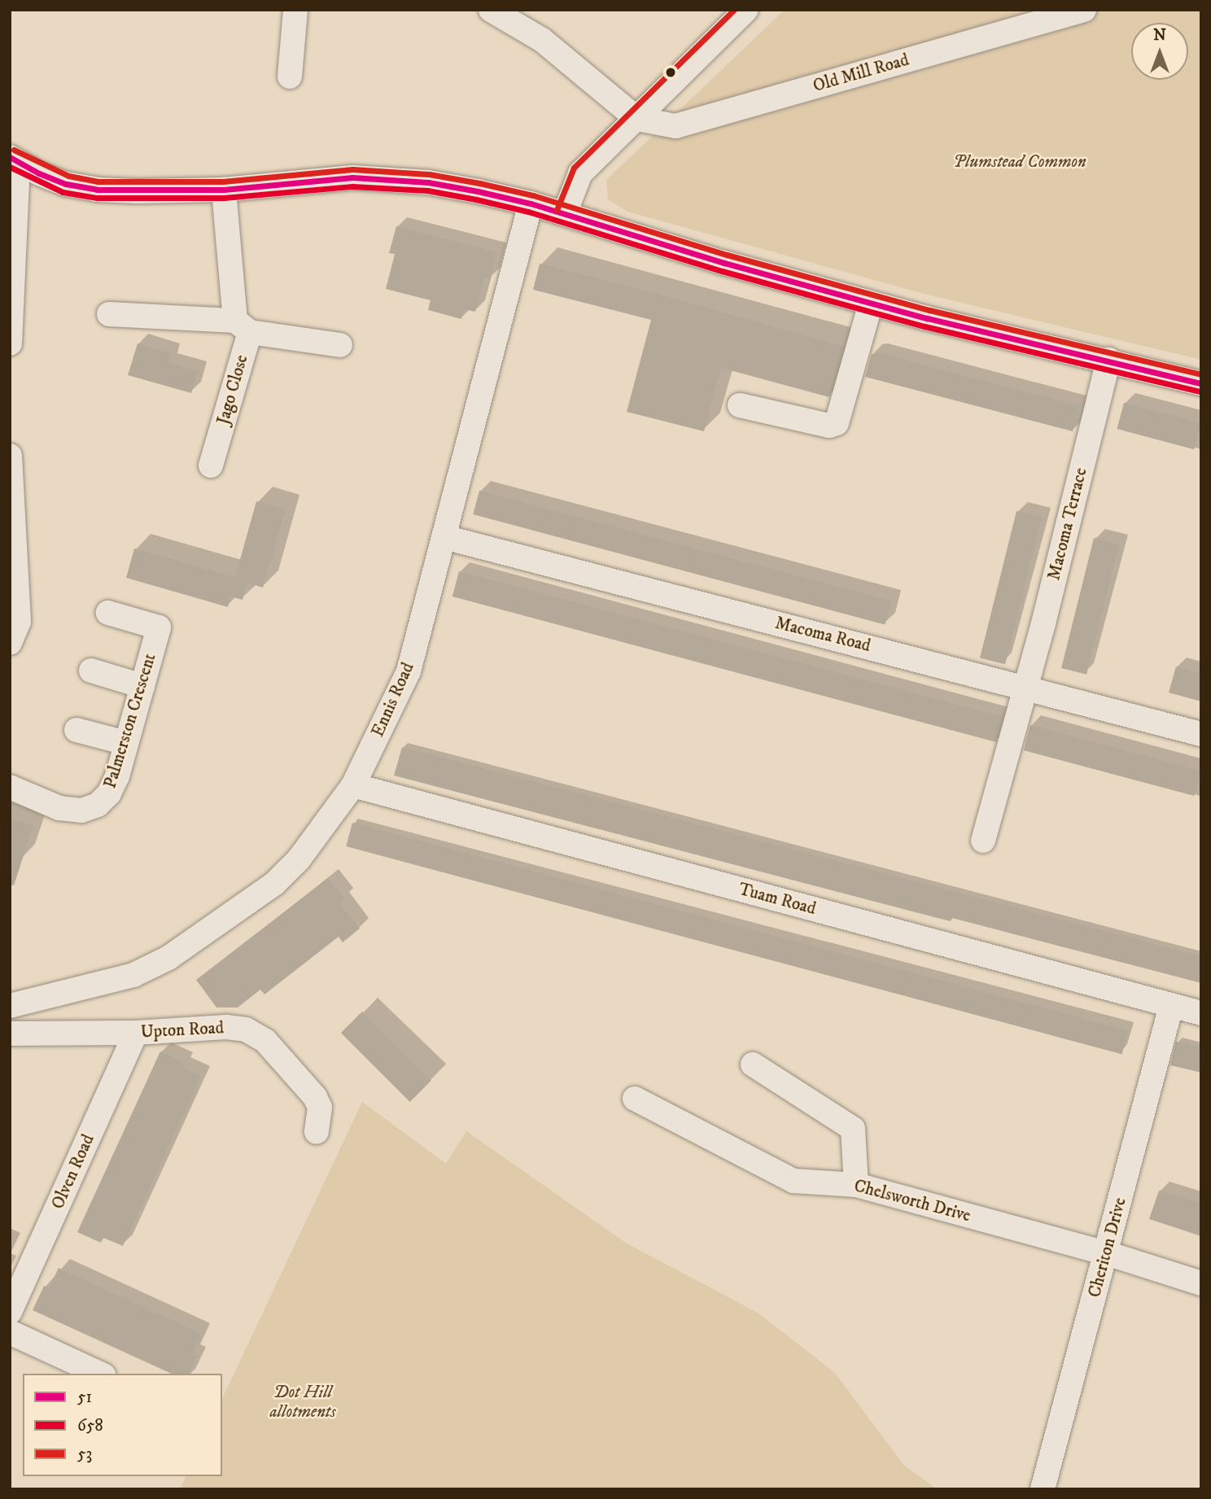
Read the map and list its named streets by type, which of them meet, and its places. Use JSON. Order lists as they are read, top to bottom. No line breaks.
{"streets":{"street":["Old Mill Road","Jago Close","Macoma Terrace","Macoma Road","Ennis Road","Palmerston Crescent","Tuam Road","Upton Road","Olven Road","Chelsworth Drive","Cheriton Drive"]},"crossings":[["Macoma Terrace","Macoma Road"],["Macoma Road","Ennis Road"],["Ennis Road","Tuam Road"],["Tuam Road","Cheriton Drive"],["Upton Road","Olven Road"],["Chelsworth Drive","Cheriton Drive"]],"parks":["Plumstead Common","Dot Hill allotments"],"lines":["transit line 53","transit line 51","transit line 658"],"legend":["51","658","53"],"north":"top"}
